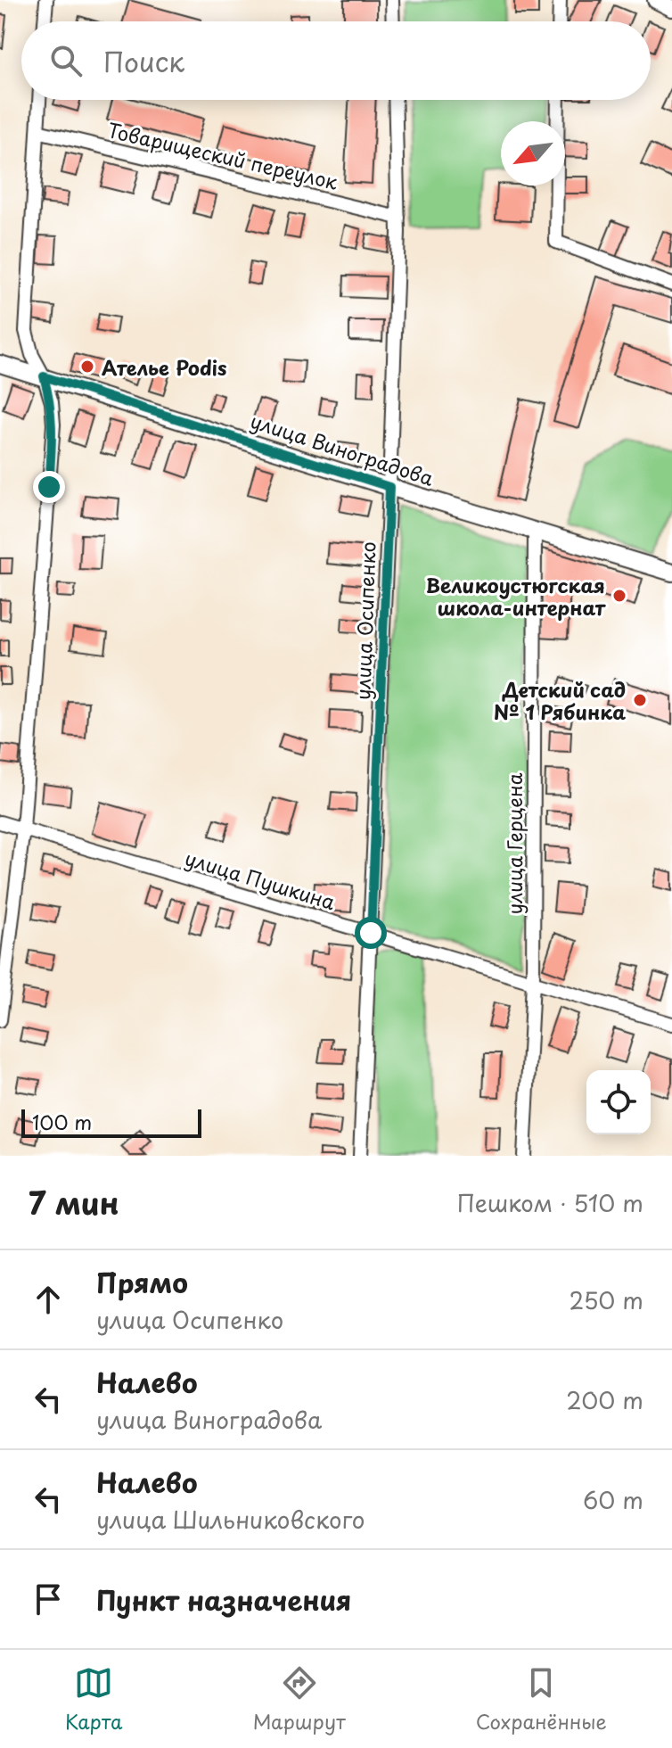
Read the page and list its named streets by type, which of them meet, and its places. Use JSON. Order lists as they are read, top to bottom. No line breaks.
{"streets":{"street":["Товарищеский переулок","улица Виноградова","улица Осипенко","улица Герцена","улица Пушкина"]},"crossings":[["Товарищеский переулок","улица Осипенко"],["улица Виноградова","улица Осипенко"],["улица Виноградова","улица Герцена"],["улица Осипенко","улица Пушкина"],["улица Герцена","улица Пушкина"]],"places":["Ателье Podis","Великоустюгская школа-интернат","Детский сад № 1 Рябинка"],"scale_bar":"100 m","north":"bottom left","page":{"search":"Поиск","scale":"100 m","heading":["7 мин","Пешком · 510 m"],"list":[["Прямо","улица Осипенко","250 m"],["Налево","улица Виноградова","200 m"],["Налево","улица Шильниковского","60 m"],"Пункт назначения"],"nav":["Карта","Маршрут","Сохранённые"]}}
